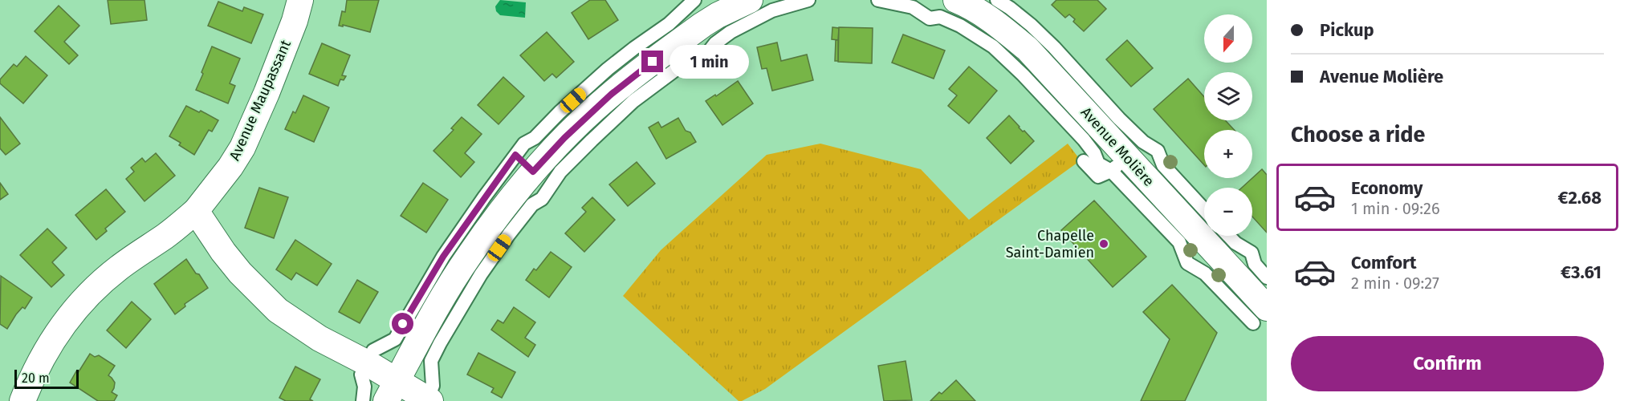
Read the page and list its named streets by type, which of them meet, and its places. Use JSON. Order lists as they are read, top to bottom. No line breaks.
{"streets":{"street":["Avenue Maupassant","Avenue Molière"]},"places":["Chapelle Saint-Damien"],"scale_bar":"20 m","north":"bottom","page":{"banner":["Pickup","Avenue Molière"],"map_buttons":["+","−"],"bubble":"1 min","heading":"Choose a ride","list":[{"name":"Economy","note":"1 min · 09:26","value":"€2.68"},{"name":"Comfort","note":"2 min · 09:27","value":"€3.61"}],"buttons":"Confirm","scale":"20 m"}}
